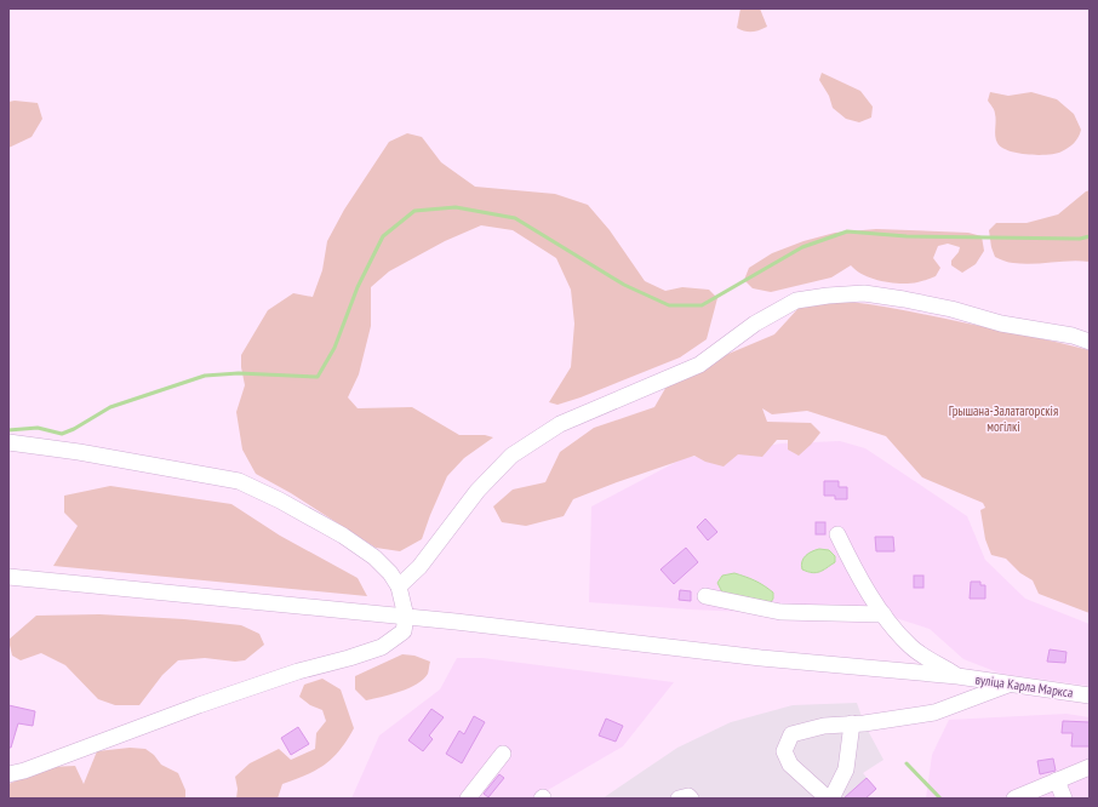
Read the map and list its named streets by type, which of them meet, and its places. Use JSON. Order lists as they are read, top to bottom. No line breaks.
{"streets":{"street":["вуліца Карла Маркса"]},"parks":["Грышана-Залатагорскія могілкі"]}
